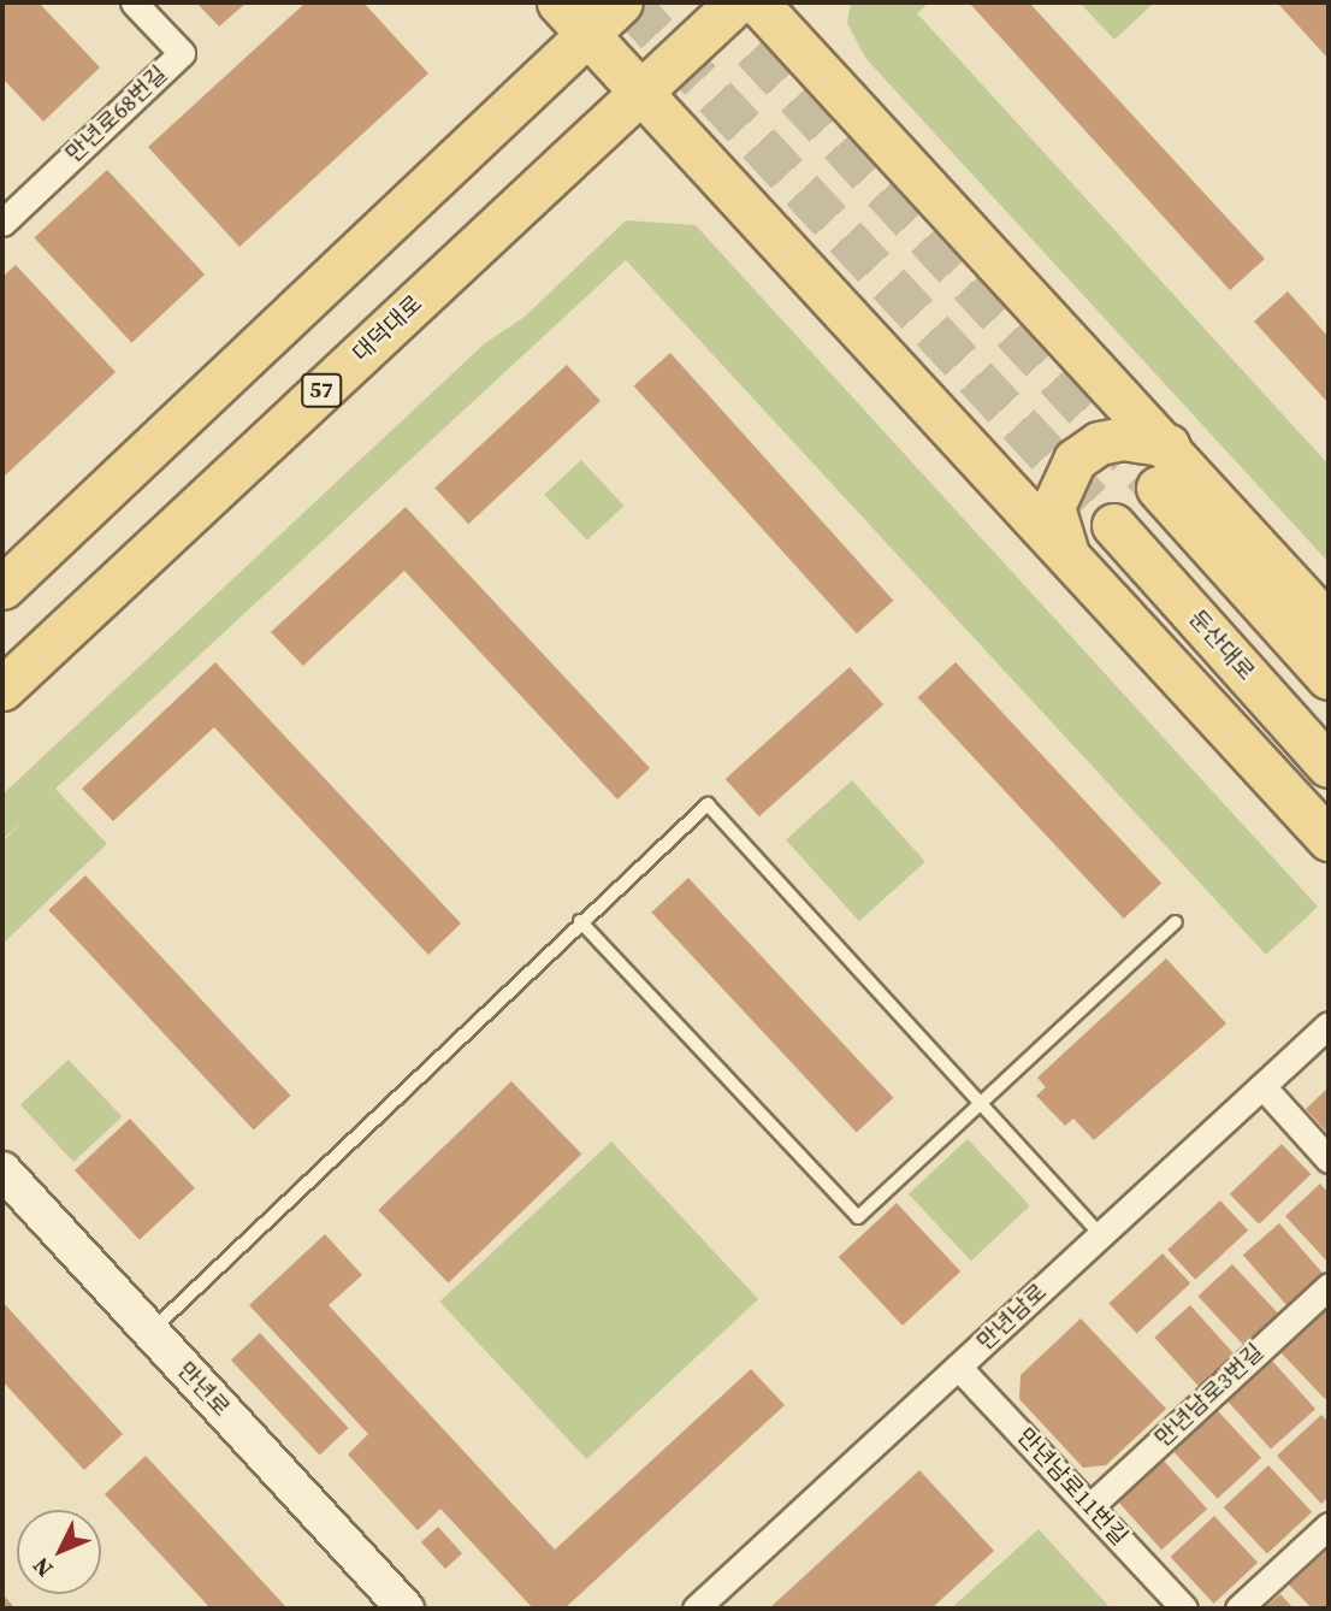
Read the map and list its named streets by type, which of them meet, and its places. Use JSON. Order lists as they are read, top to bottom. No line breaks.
{"streets":{"main road":["대덕대로","57","둔산대로"],"street":["만년로68번길","만년남로","만년로","만년남로3번길","만년남로11번길"]},"crossings":[["만년남로","만년남로11번길"],["만년남로3번길","만년남로11번길"]],"north":"bottom left"}
